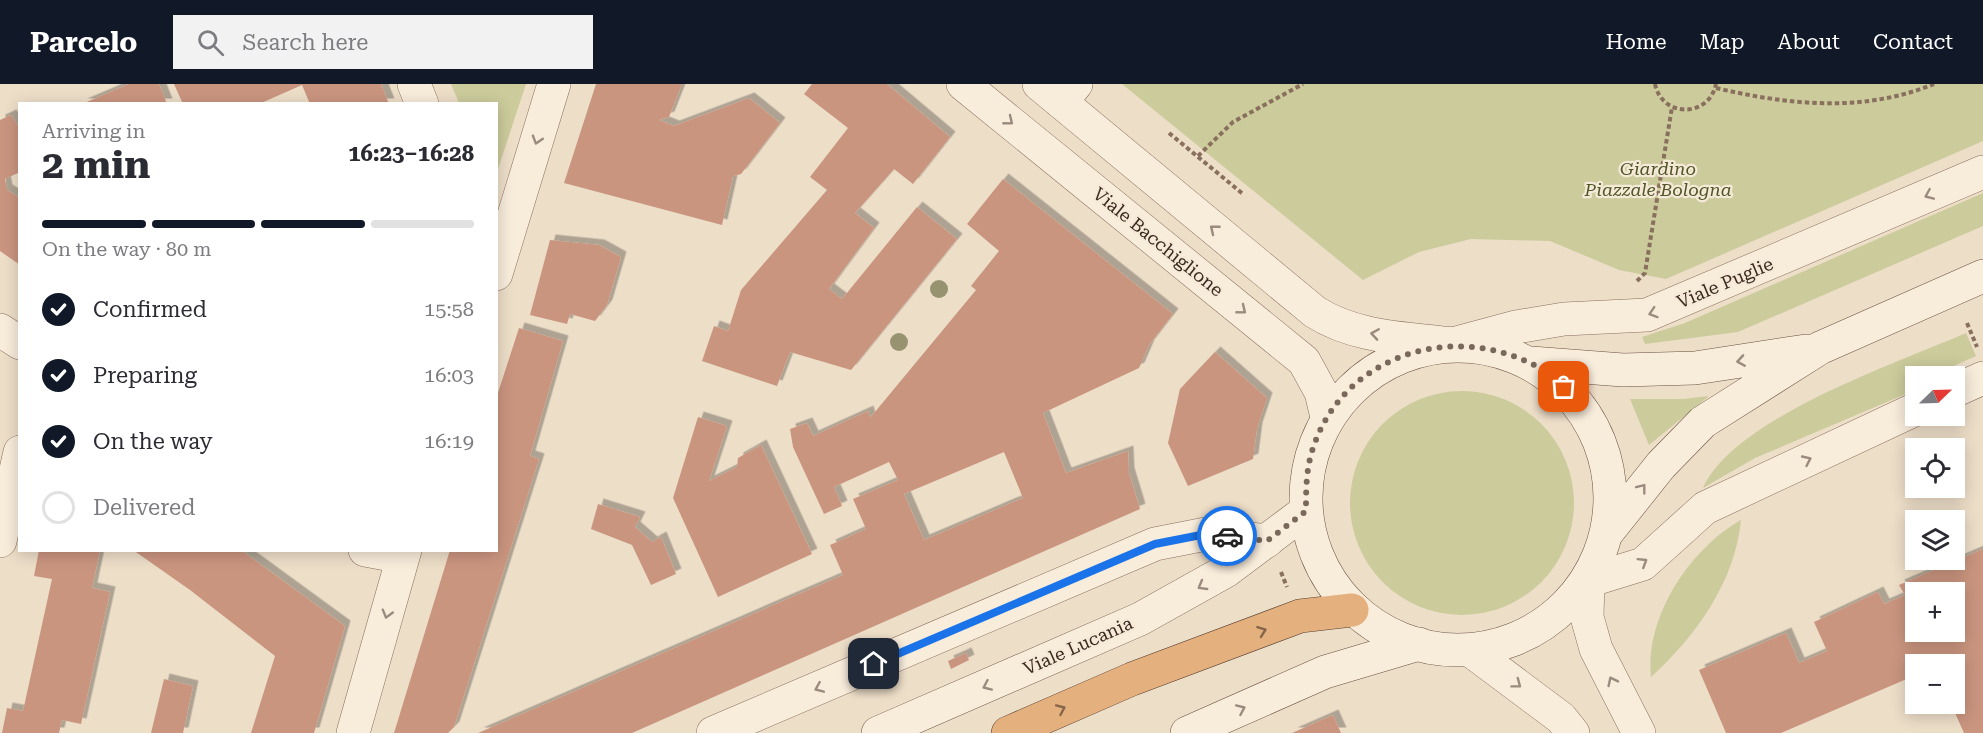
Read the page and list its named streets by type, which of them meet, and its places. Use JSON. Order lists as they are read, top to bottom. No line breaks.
{"streets":{"street":["Viale Bacchiglione","Viale Puglie","Viale Lucania"]},"parks":["Giardino Piazzale Bologna"],"north":"top right","page":{"header":"Parcelo","search":"Search here","nav":["Home","Map","About","Contact"],"heading":["2 min","Arriving in","16:23–16:28"],"bar":"On the way · 80 m","list":[["Confirmed","15:58"],["Preparing","16:03"],["On the way","16:19"],"Delivered"],"map_buttons":["+","−"]}}
